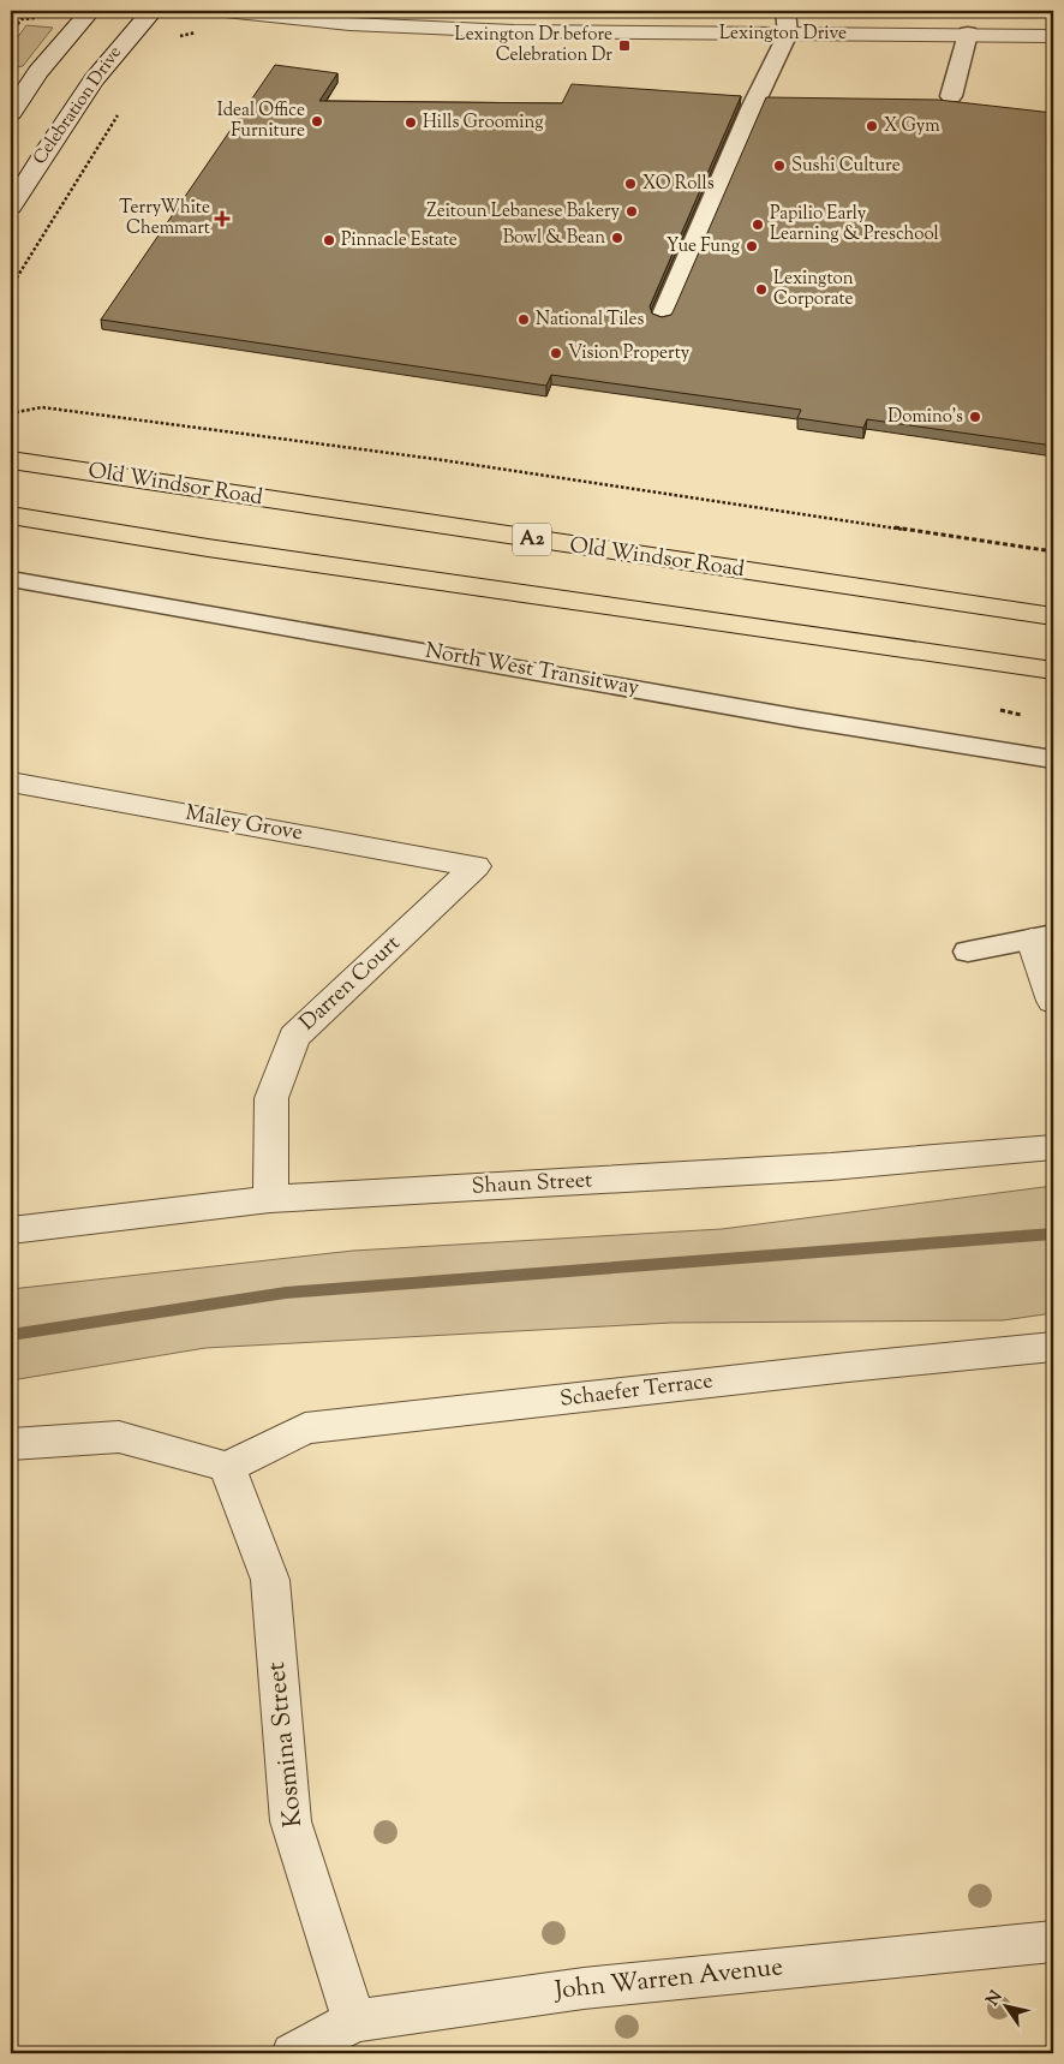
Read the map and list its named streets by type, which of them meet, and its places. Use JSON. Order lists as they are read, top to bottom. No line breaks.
{"streets":{"highway":["Old Windsor Road","A2"],"street":["Lexington Drive","Celebration Drive","Maley Grove","Darren Court","Shaun Street","Schaefer Terrace","Kosmina Street","John Warren Avenue"],"lane":["North West Transitway"]},"crossings":[["Maley Grove","Darren Court"],["Darren Court","Shaun Street"],["Schaefer Terrace","Kosmina Street"],["Kosmina Street","John Warren Avenue"]],"places":{"transit":["Lexington Dr before Celebration Dr"],"other":["Ideal Office Furniture","Hills Grooming","X Gym","Sushi Culture","XO Rolls","Zeitoun Lebanese Bakery","Papilio Early Learning & Preschool","Bowl & Bean","Pinnacle Estate","Yue Fung","Lexington Corporate","National Tiles","Vision Property","Domino's"],"health":["TerryWhite Chemmart"]},"north":"top left"}
